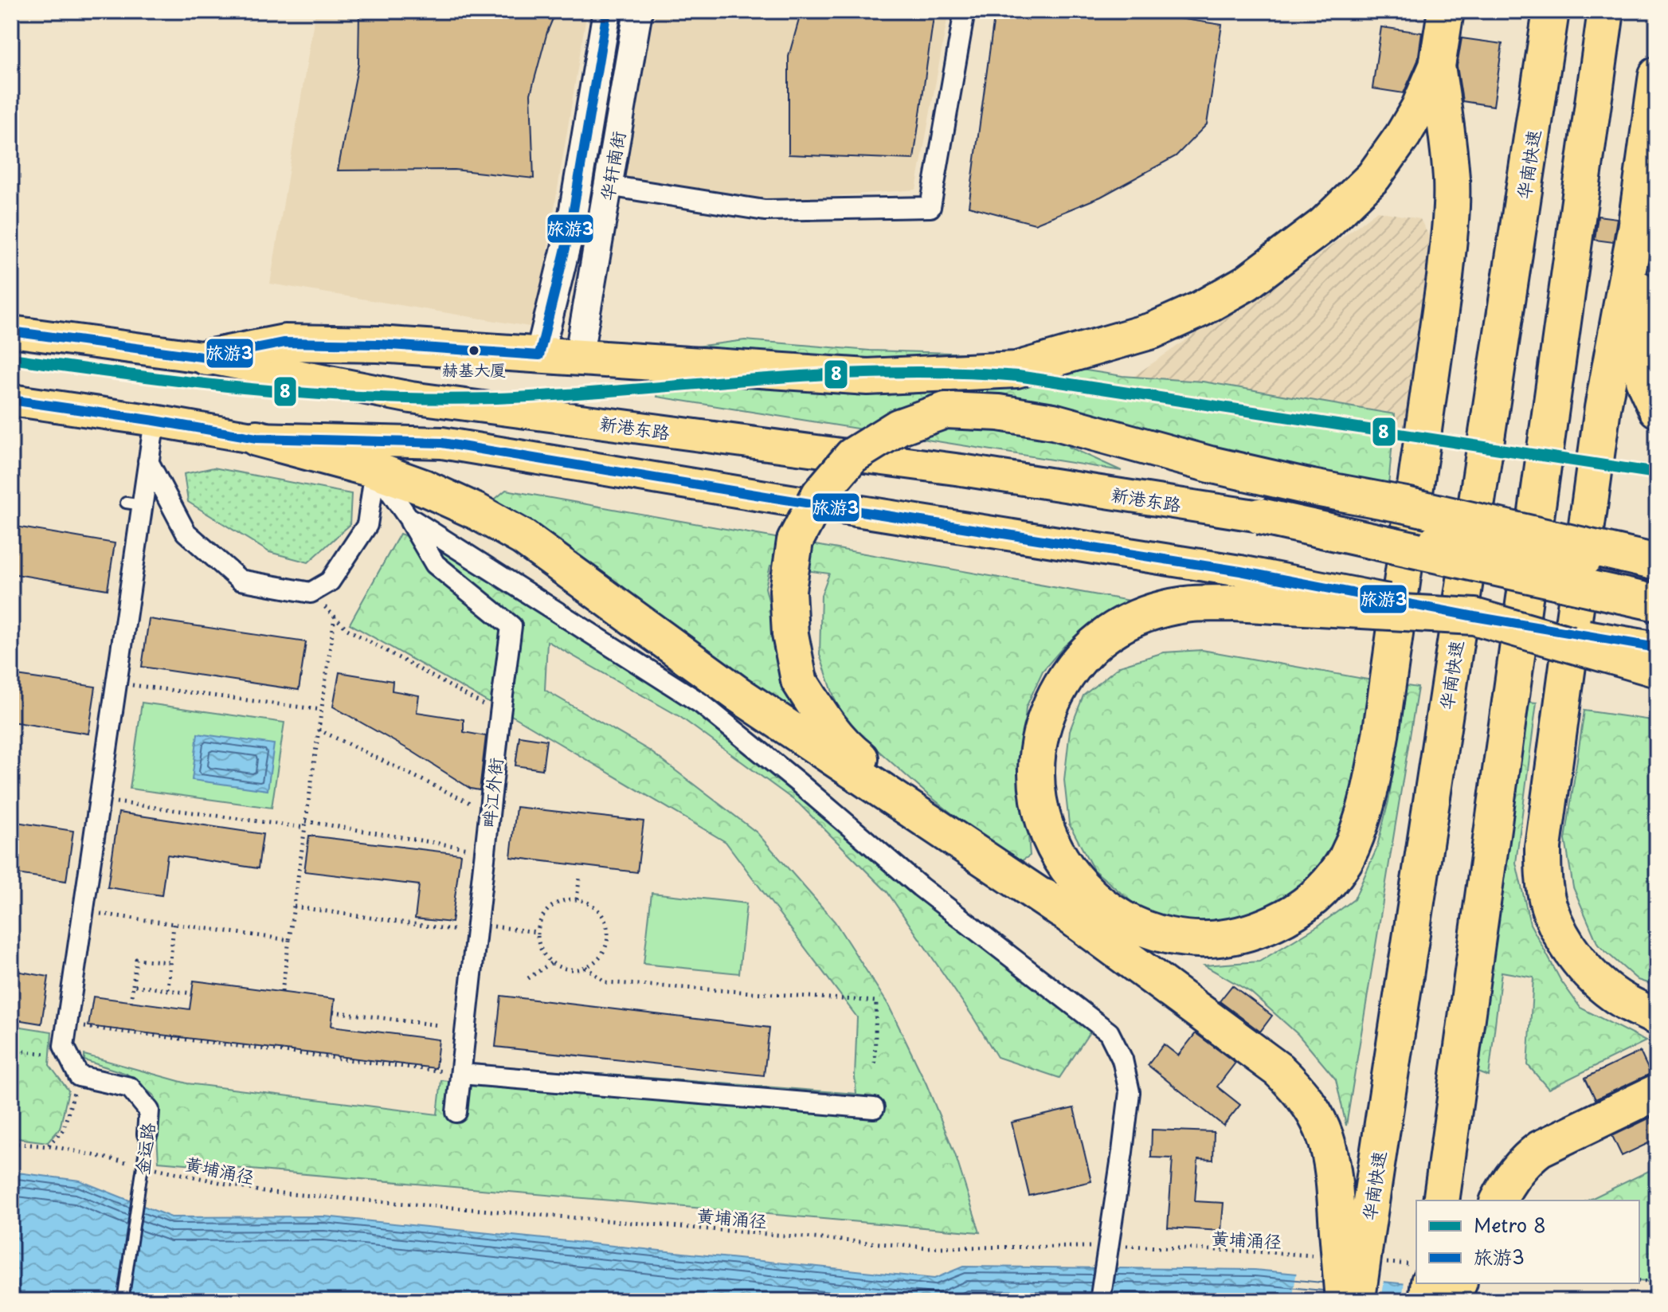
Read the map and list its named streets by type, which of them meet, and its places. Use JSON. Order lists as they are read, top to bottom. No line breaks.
{"streets":{"highway":["华南快速"],"main road":["新港东路"],"street":["华轩南街","畔江外街","金运路"],"path":["黄埔涌径"]},"crossings":[["华南快速","黄埔涌径"]],"places":["赫基大厦"],"lines":["transit line 旅游3","metro line 8"],"legend":["Metro 8","旅游3"]}
